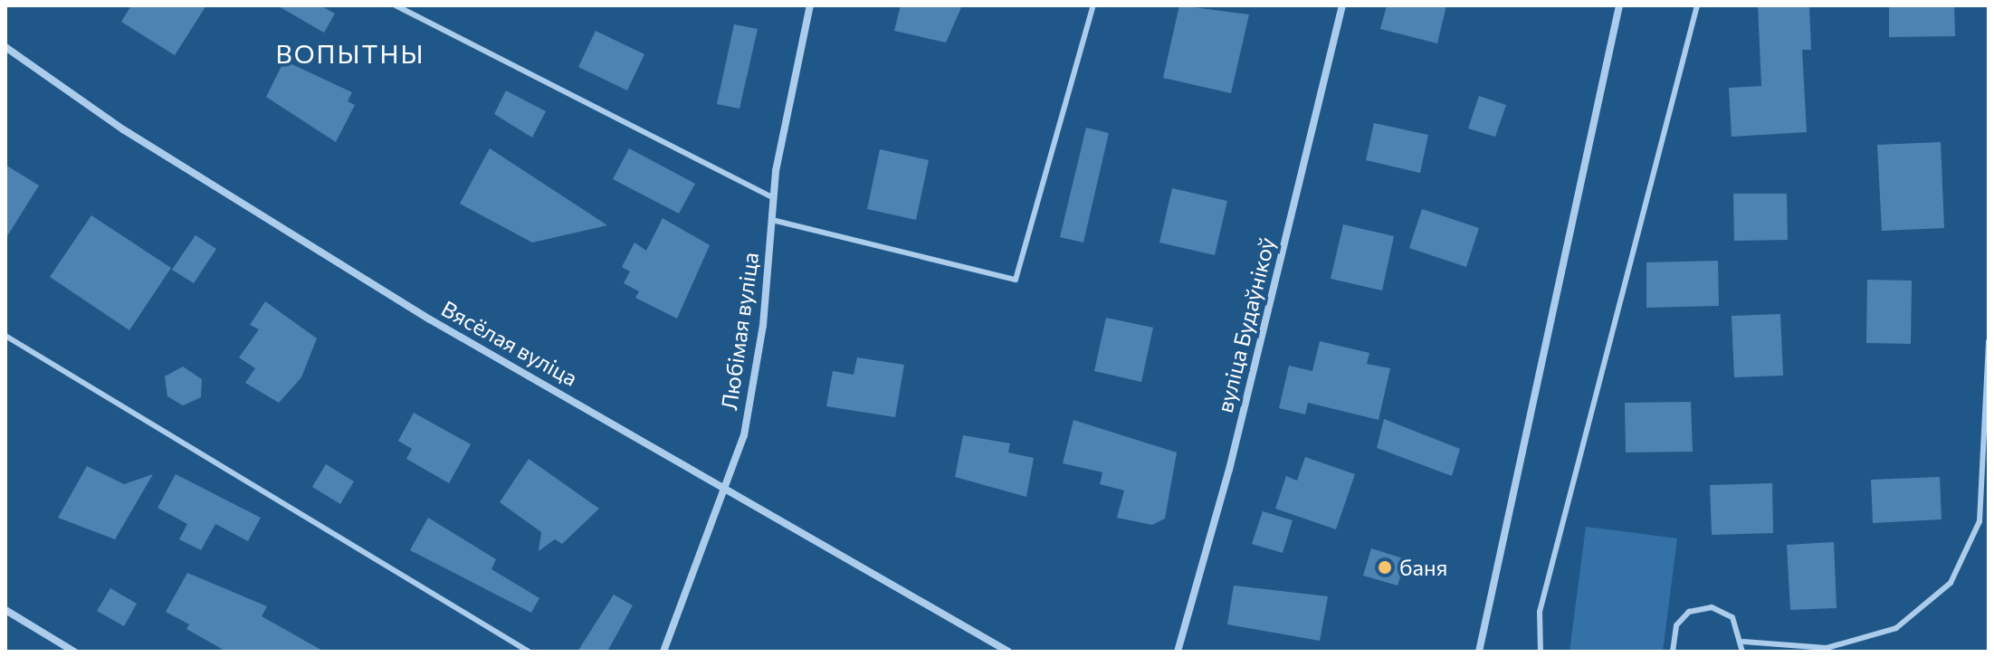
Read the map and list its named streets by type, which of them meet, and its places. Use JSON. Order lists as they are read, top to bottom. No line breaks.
{"streets":{"street":["вуліца Будаўнікоў","Любімая вуліца","Вясёлая вуліца"]},"crossings":[["Любімая вуліца","Вясёлая вуліца"]],"districts":["ВОПЫТНЫ"],"places":["баня"]}
